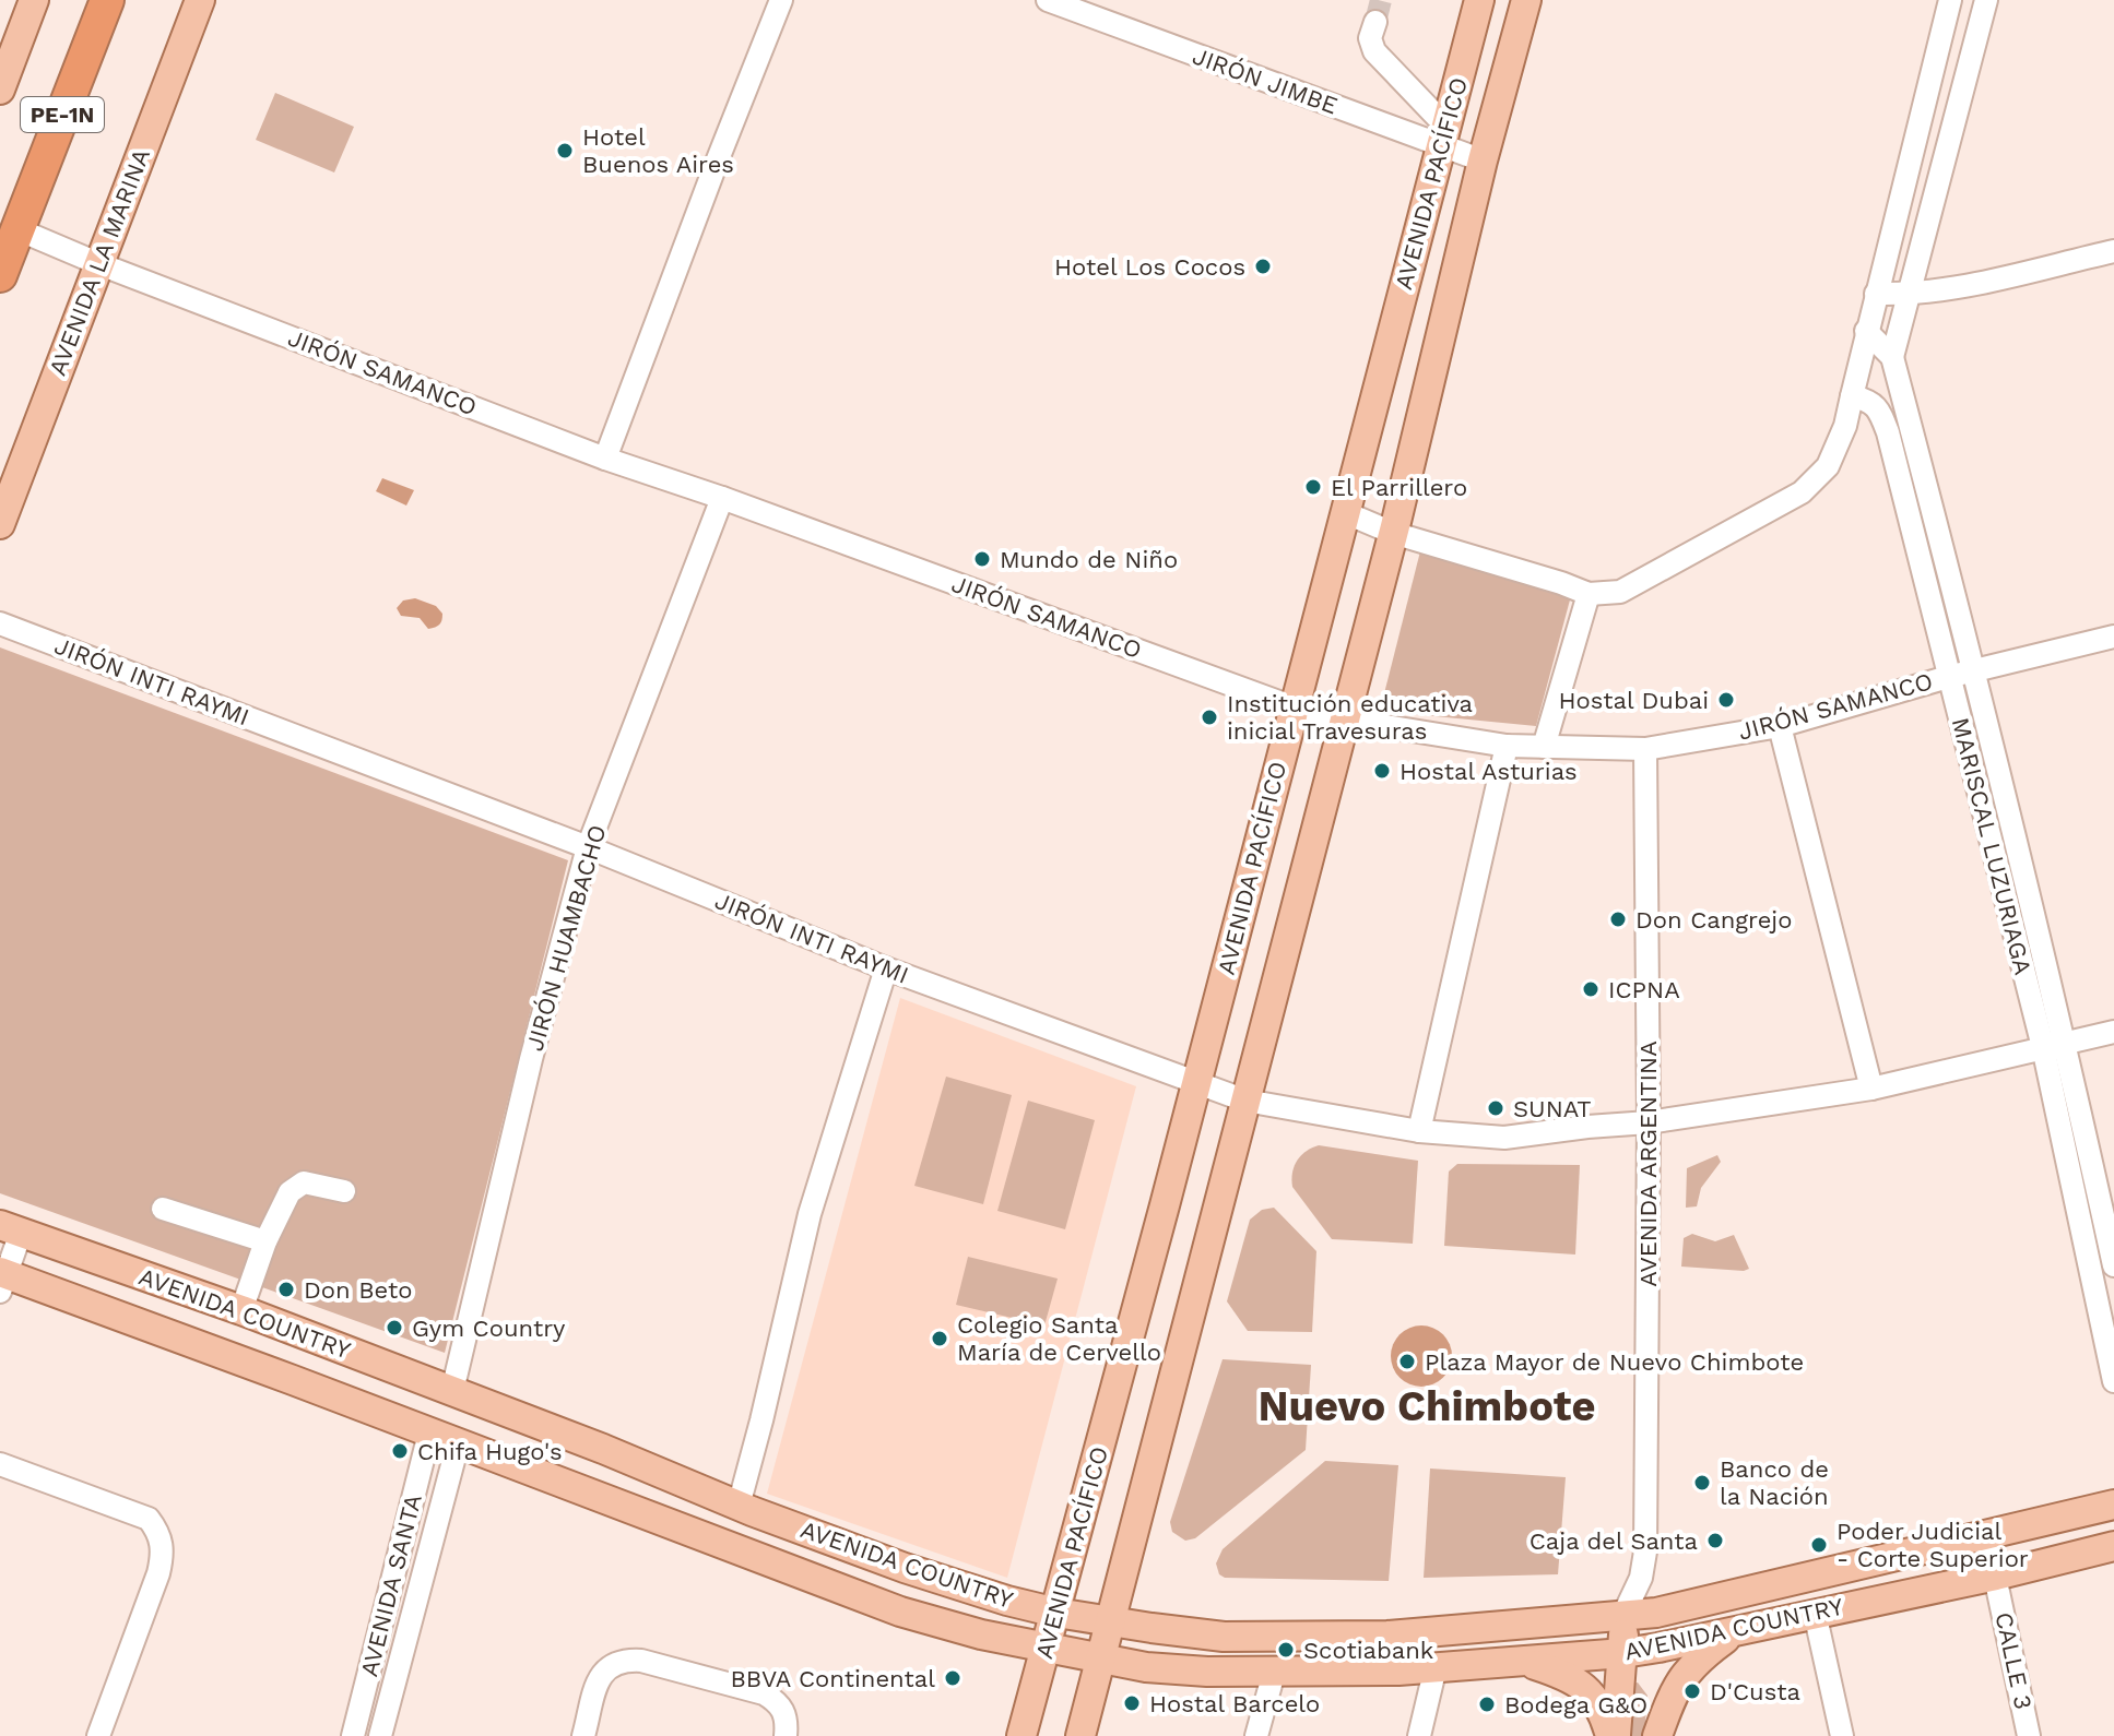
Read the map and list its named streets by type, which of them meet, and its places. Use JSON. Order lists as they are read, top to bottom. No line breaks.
{"streets":{"highway":["PE-1N"],"main road":["AVENIDA PACÍFICO","AVENIDA LA MARINA","AVENIDA ARGENTINA","AVENIDA COUNTRY"],"street":["JIRÓN JIMBE","JIRÓN SAMANCO","JIRÓN INTI RAYMI","MARISCAL LUZURIAGA","JIRÓN HUAMBACHO","AVENIDA SANTA","CALLE 3"]},"crossings":[["JIRÓN JIMBE","AVENIDA PACÍFICO"],["PE-1N","JIRÓN SAMANCO"],["AVENIDA PACÍFICO","JIRÓN SAMANCO"],["AVENIDA PACÍFICO","JIRÓN INTI RAYMI"],["AVENIDA PACÍFICO","AVENIDA COUNTRY"],["AVENIDA LA MARINA","JIRÓN SAMANCO"],["JIRÓN SAMANCO","MARISCAL LUZURIAGA"],["JIRÓN SAMANCO","JIRÓN HUAMBACHO"],["JIRÓN SAMANCO","AVENIDA ARGENTINA"],["JIRÓN INTI RAYMI","MARISCAL LUZURIAGA"],["JIRÓN INTI RAYMI","JIRÓN HUAMBACHO"],["JIRÓN INTI RAYMI","AVENIDA ARGENTINA"],["JIRÓN HUAMBACHO","AVENIDA COUNTRY"],["AVENIDA ARGENTINA","AVENIDA COUNTRY"],["AVENIDA COUNTRY","AVENIDA SANTA"],["AVENIDA COUNTRY","CALLE 3"]],"districts":["Nuevo Chimbote"],"places":["Hotel Buenos Aires","Hotel Los Cocos","El Parrillero","Mundo de Niño","Hostal Dubai","Institución educativa inicial Travesuras","Hostal Asturias","Don Cangrejo","ICPNA","SUNAT","Don Beto","Gym Country","Colegio Santa María de Cervello","Plaza Mayor de Nuevo Chimbote","Chifa Hugo's","Banco de la Nación","Caja del Santa","Poder Judicial - Corte Superior","Scotiabank","BBVA Continental","D'Custa","Hostal Barcelo","Bodega G&O"]}
